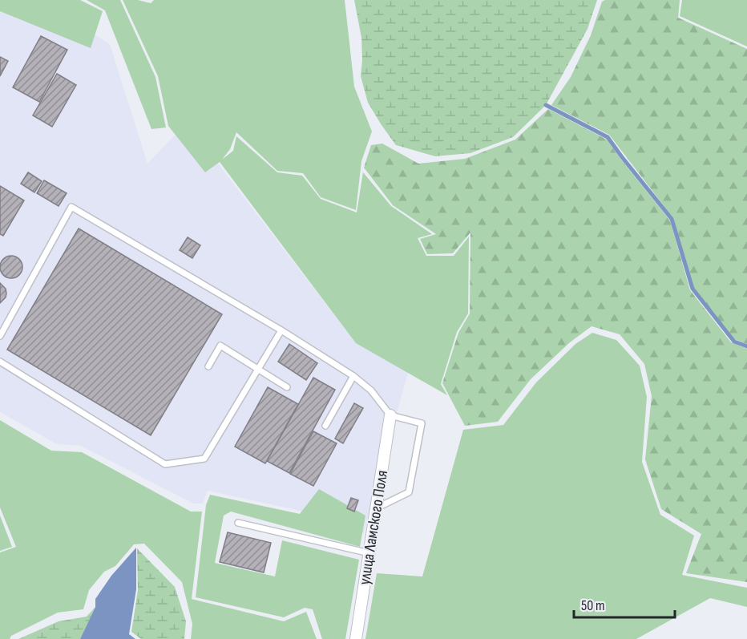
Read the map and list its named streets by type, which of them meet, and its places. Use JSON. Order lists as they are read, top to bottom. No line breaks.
{"streets":{"street":["улица Ламского Поля"]},"scale_bar":"50 m"}
